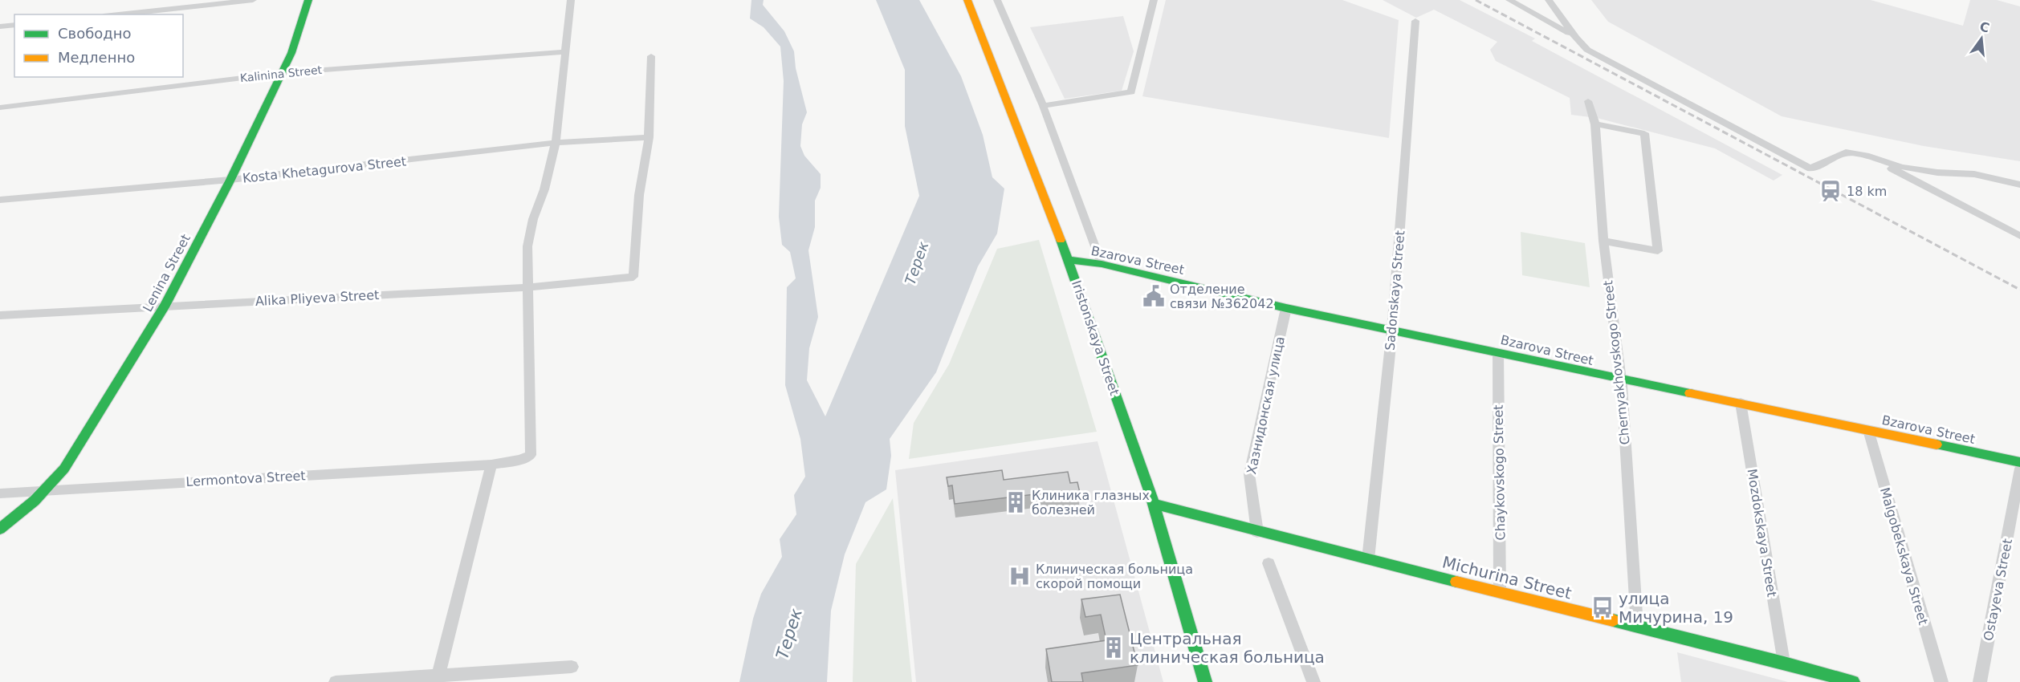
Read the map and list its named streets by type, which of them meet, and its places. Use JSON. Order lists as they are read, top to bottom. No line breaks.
{"streets":{"street":["Kalinina Street","Kosta Khetagurova Street","Bzarova Street","Lenina Street","Sadonskaya Street","Alika Pliyeva Street","Iristonskaya Street","Chernyakhovskogo Street","Хазнидонская улица","Chaykovskogo Street","Lermontova Street","Mozdokskaya Street","Malgobekskaya Street","Michurina Street","Ostayeva Street"]},"crossings":[["Kalinina Street","Lenina Street"],["Kosta Khetagurova Street","Lenina Street"],["Kosta Khetagurova Street","Alika Pliyeva Street"],["Bzarova Street","Sadonskaya Street"],["Bzarova Street","Iristonskaya Street"],["Bzarova Street","Chernyakhovskogo Street"],["Bzarova Street","Хазнидонская улица"],["Bzarova Street","Chaykovskogo Street"],["Bzarova Street","Mozdokskaya Street"],["Bzarova Street","Malgobekskaya Street"],["Lenina Street","Alika Pliyeva Street"],["Lenina Street","Lermontova Street"],["Sadonskaya Street","Michurina Street"],["Alika Pliyeva Street","Lermontova Street"],["Iristonskaya Street","Michurina Street"],["Chernyakhovskogo Street","Michurina Street"],["Хазнидонская улица","Michurina Street"],["Chaykovskogo Street","Michurina Street"],["Mozdokskaya Street","Michurina Street"]],"water":["Терек"],"places":{"station":["18 km"],"public building":["Отделение связи №362042"],"building":["Клиника глазных болезней","Центральная клиническая больница"],"hospital":["Клиническая больница скорой помощи"],"bus stop":["улица Мичурина, 19"]},"legend":["Свободно","Медленно"],"north":"top"}
